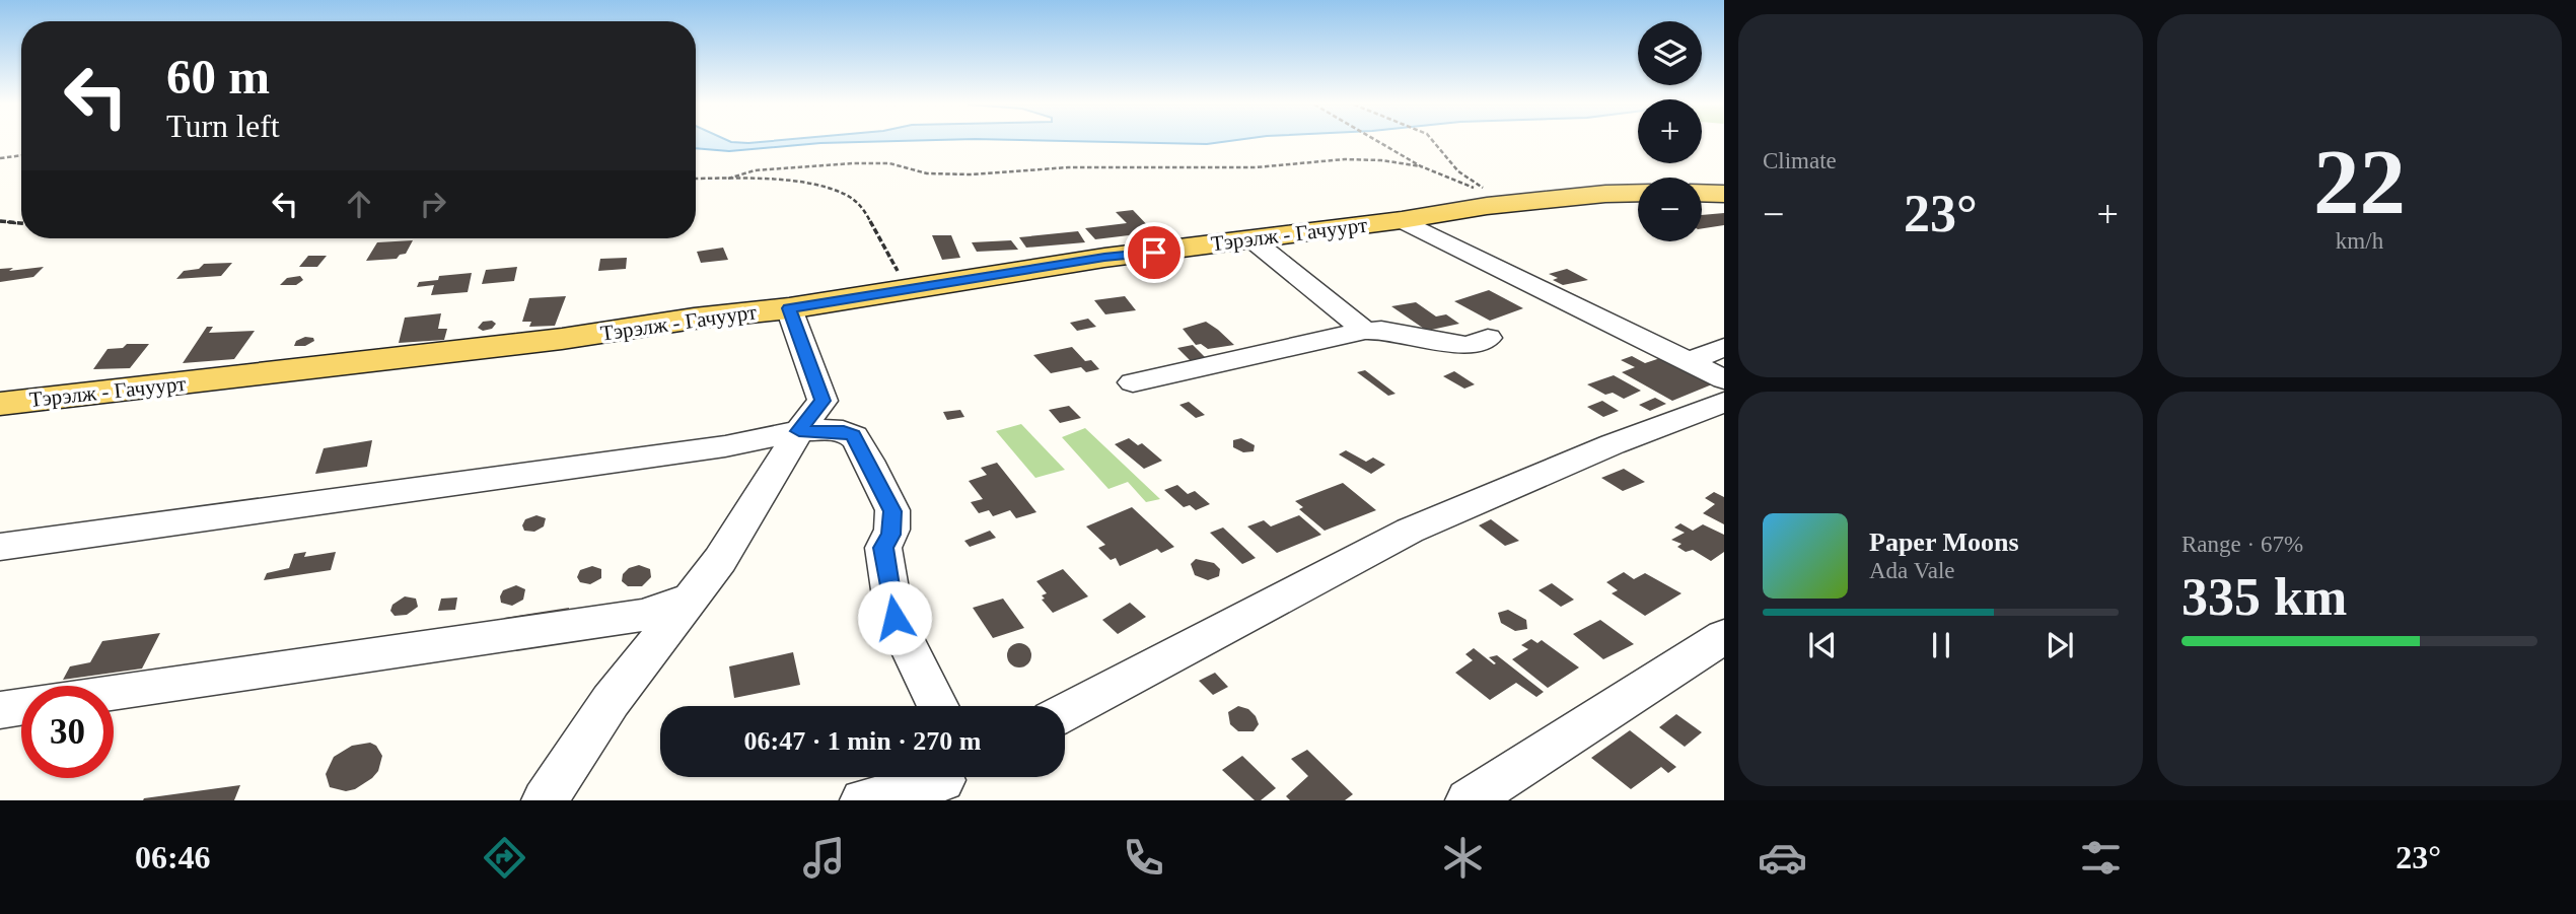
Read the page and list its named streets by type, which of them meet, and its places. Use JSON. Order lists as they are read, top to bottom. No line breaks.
{"streets":{"main road":["Тэрэлж - Гачуурт"]},"page":{"tile":["Climate",["22","km/h"],["Range · 67%","335 km"]],"map_buttons":["+","−"],"turn":["60 m","Turn left"],"heat":["−","23°","+"],"song":["Paper Moons","Ada Vale"],"limit":"30","trip":"06:47 · 1 min · 270 m","tabs":["06:46","23°"]}}
